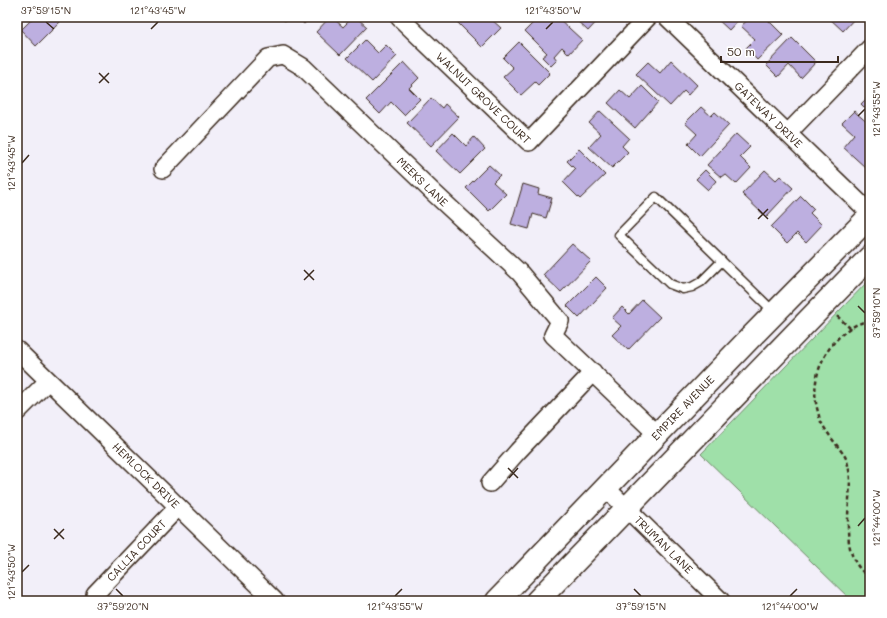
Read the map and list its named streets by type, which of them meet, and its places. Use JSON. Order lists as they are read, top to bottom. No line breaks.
{"streets":{"main road":["EMPIRE AVENUE"],"street":["WALNUT GROVE COURT","GATEWAY DRIVE","MEEKS LANE","HEMLOCK DRIVE","TRUMAN LANE","CALLIA COURT"]},"crossings":[["GATEWAY DRIVE","EMPIRE AVENUE"],["MEEKS LANE","EMPIRE AVENUE"],["EMPIRE AVENUE","TRUMAN LANE"],["HEMLOCK DRIVE","CALLIA COURT"]],"scale_bar":"50 m","coordinates":["37°59'15\"N","121°43'45\"W","121°43'50\"W","121°43'55\"W","37°59'10\"N","121°44'00\"W","37°59'20\"N"]}
